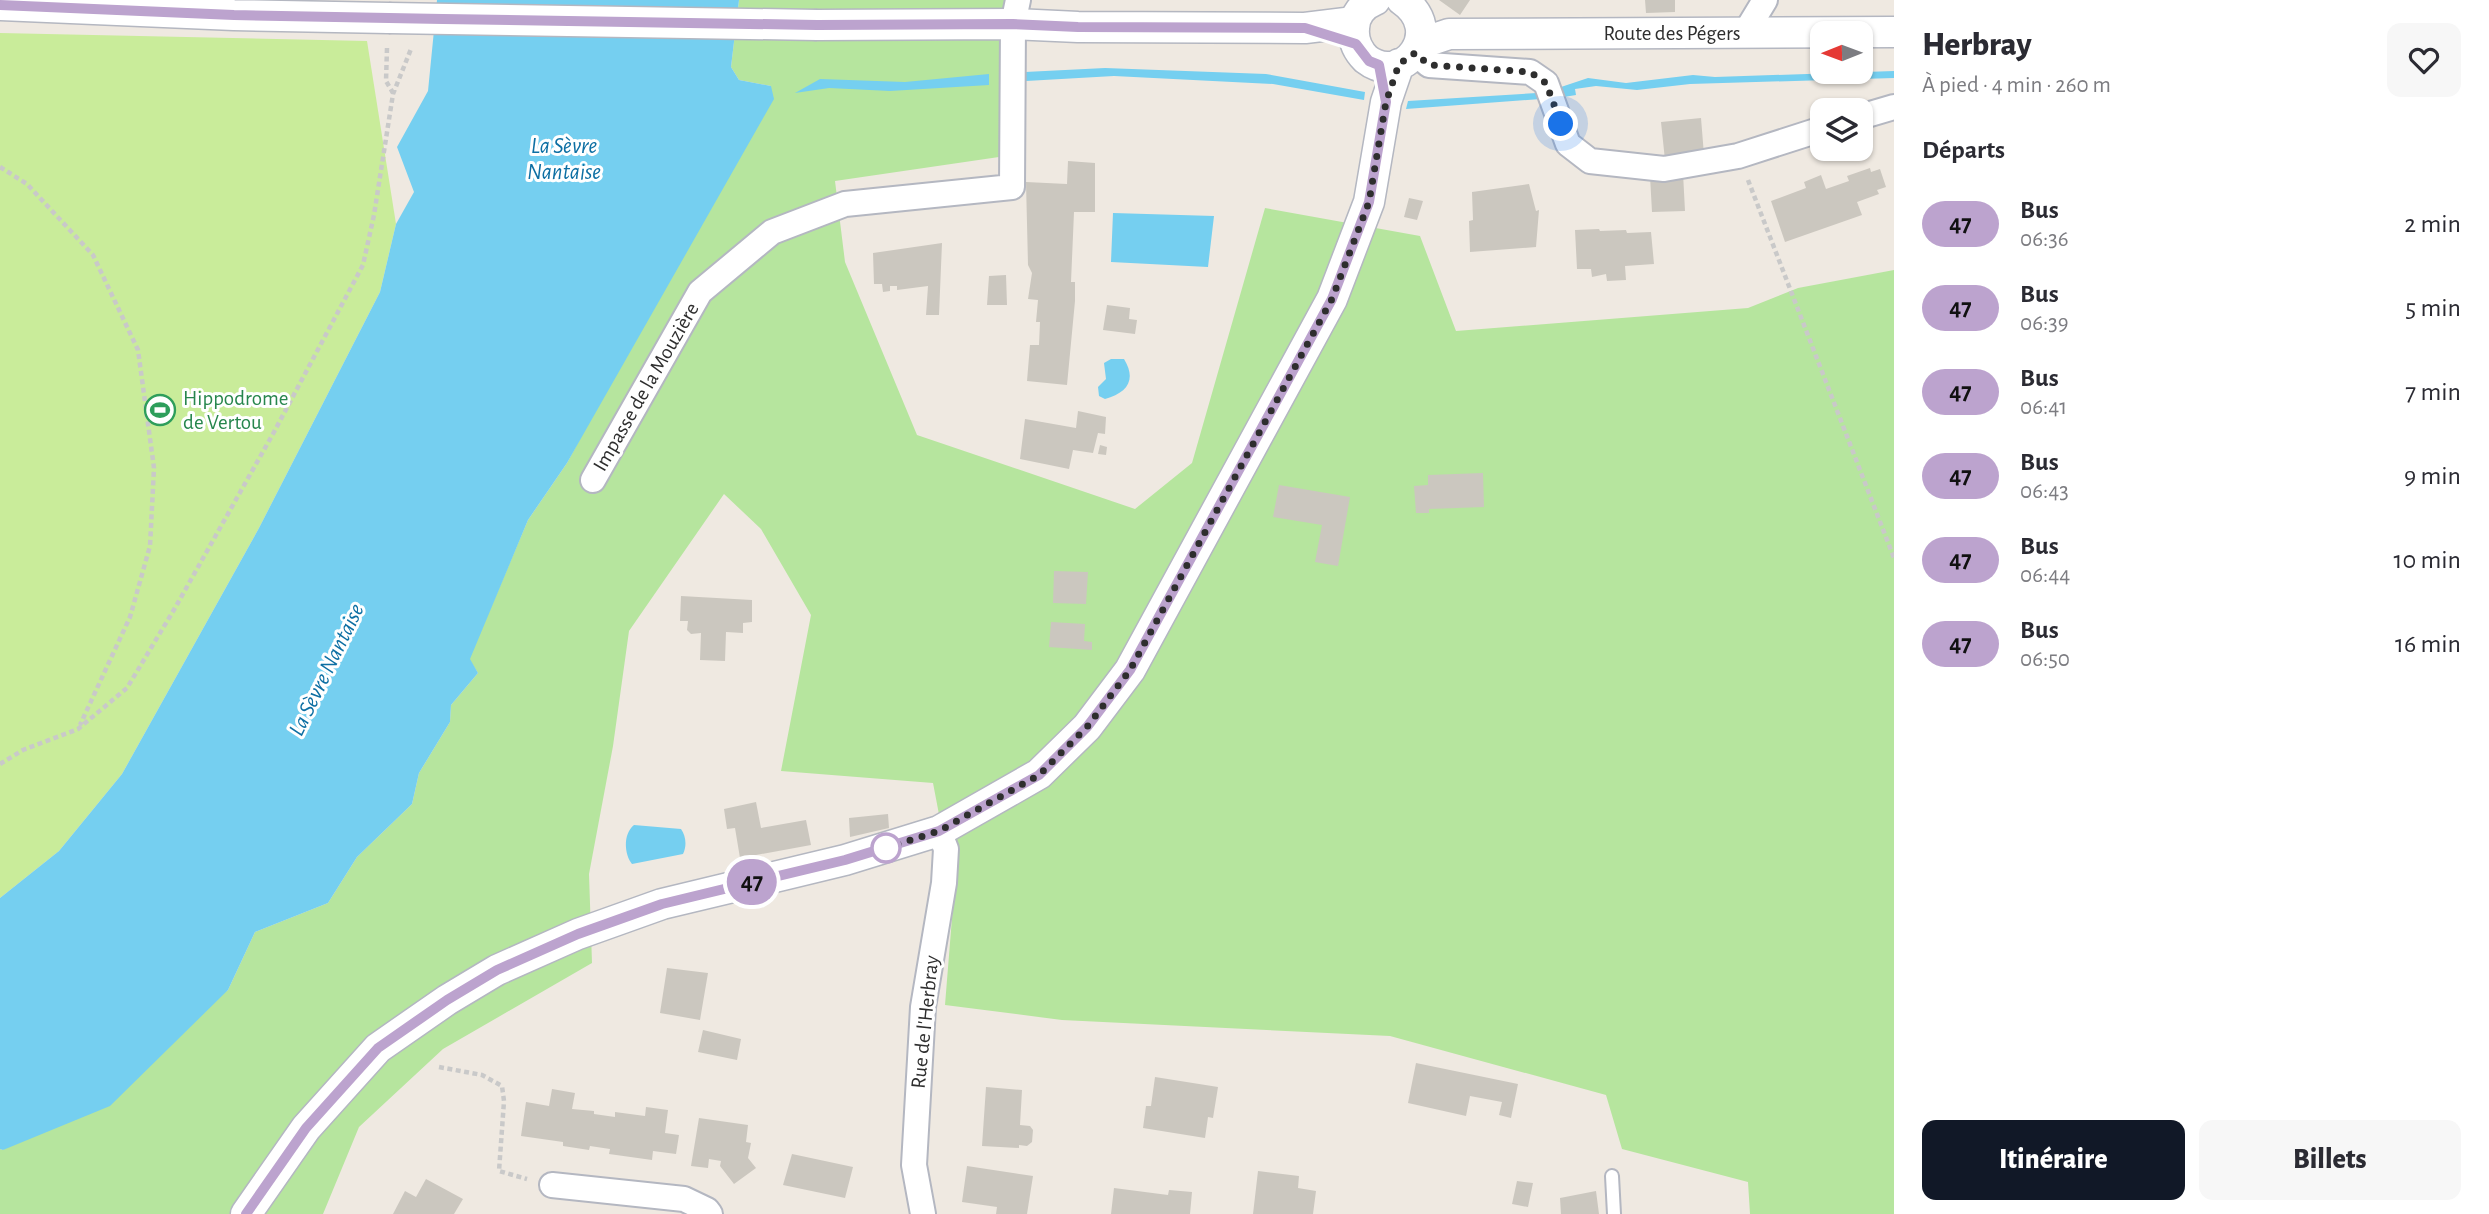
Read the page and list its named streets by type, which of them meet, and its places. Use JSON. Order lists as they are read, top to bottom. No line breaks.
{"streets":{"street":["Route des Pégers","Impasse de la Mouzière","Rue de l'Herbray"]},"water":["La Sèvre Nantaise"],"places":{"sports":["Hippodrome de Vertou"]},"lines":["bus line 47"],"north":"left","page":{"on_map":"47","heading":[["Herbray","À pied · 4 min · 260 m"],"Départs"],"list":[{"mark":"47","name":"Bus","note":"06:36","value":"2 min"},{"mark":"47","name":"Bus","note":"06:39","value":"5 min"},{"mark":"47","name":"Bus","note":"06:41","value":"7 min"},{"mark":"47","name":"Bus","note":"06:43","value":"9 min"},{"mark":"47","name":"Bus","note":"06:44","value":"10 min"},{"mark":"47","name":"Bus","note":"06:50","value":"16 min"}],"buttons":["Itinéraire","Billets"]}}
